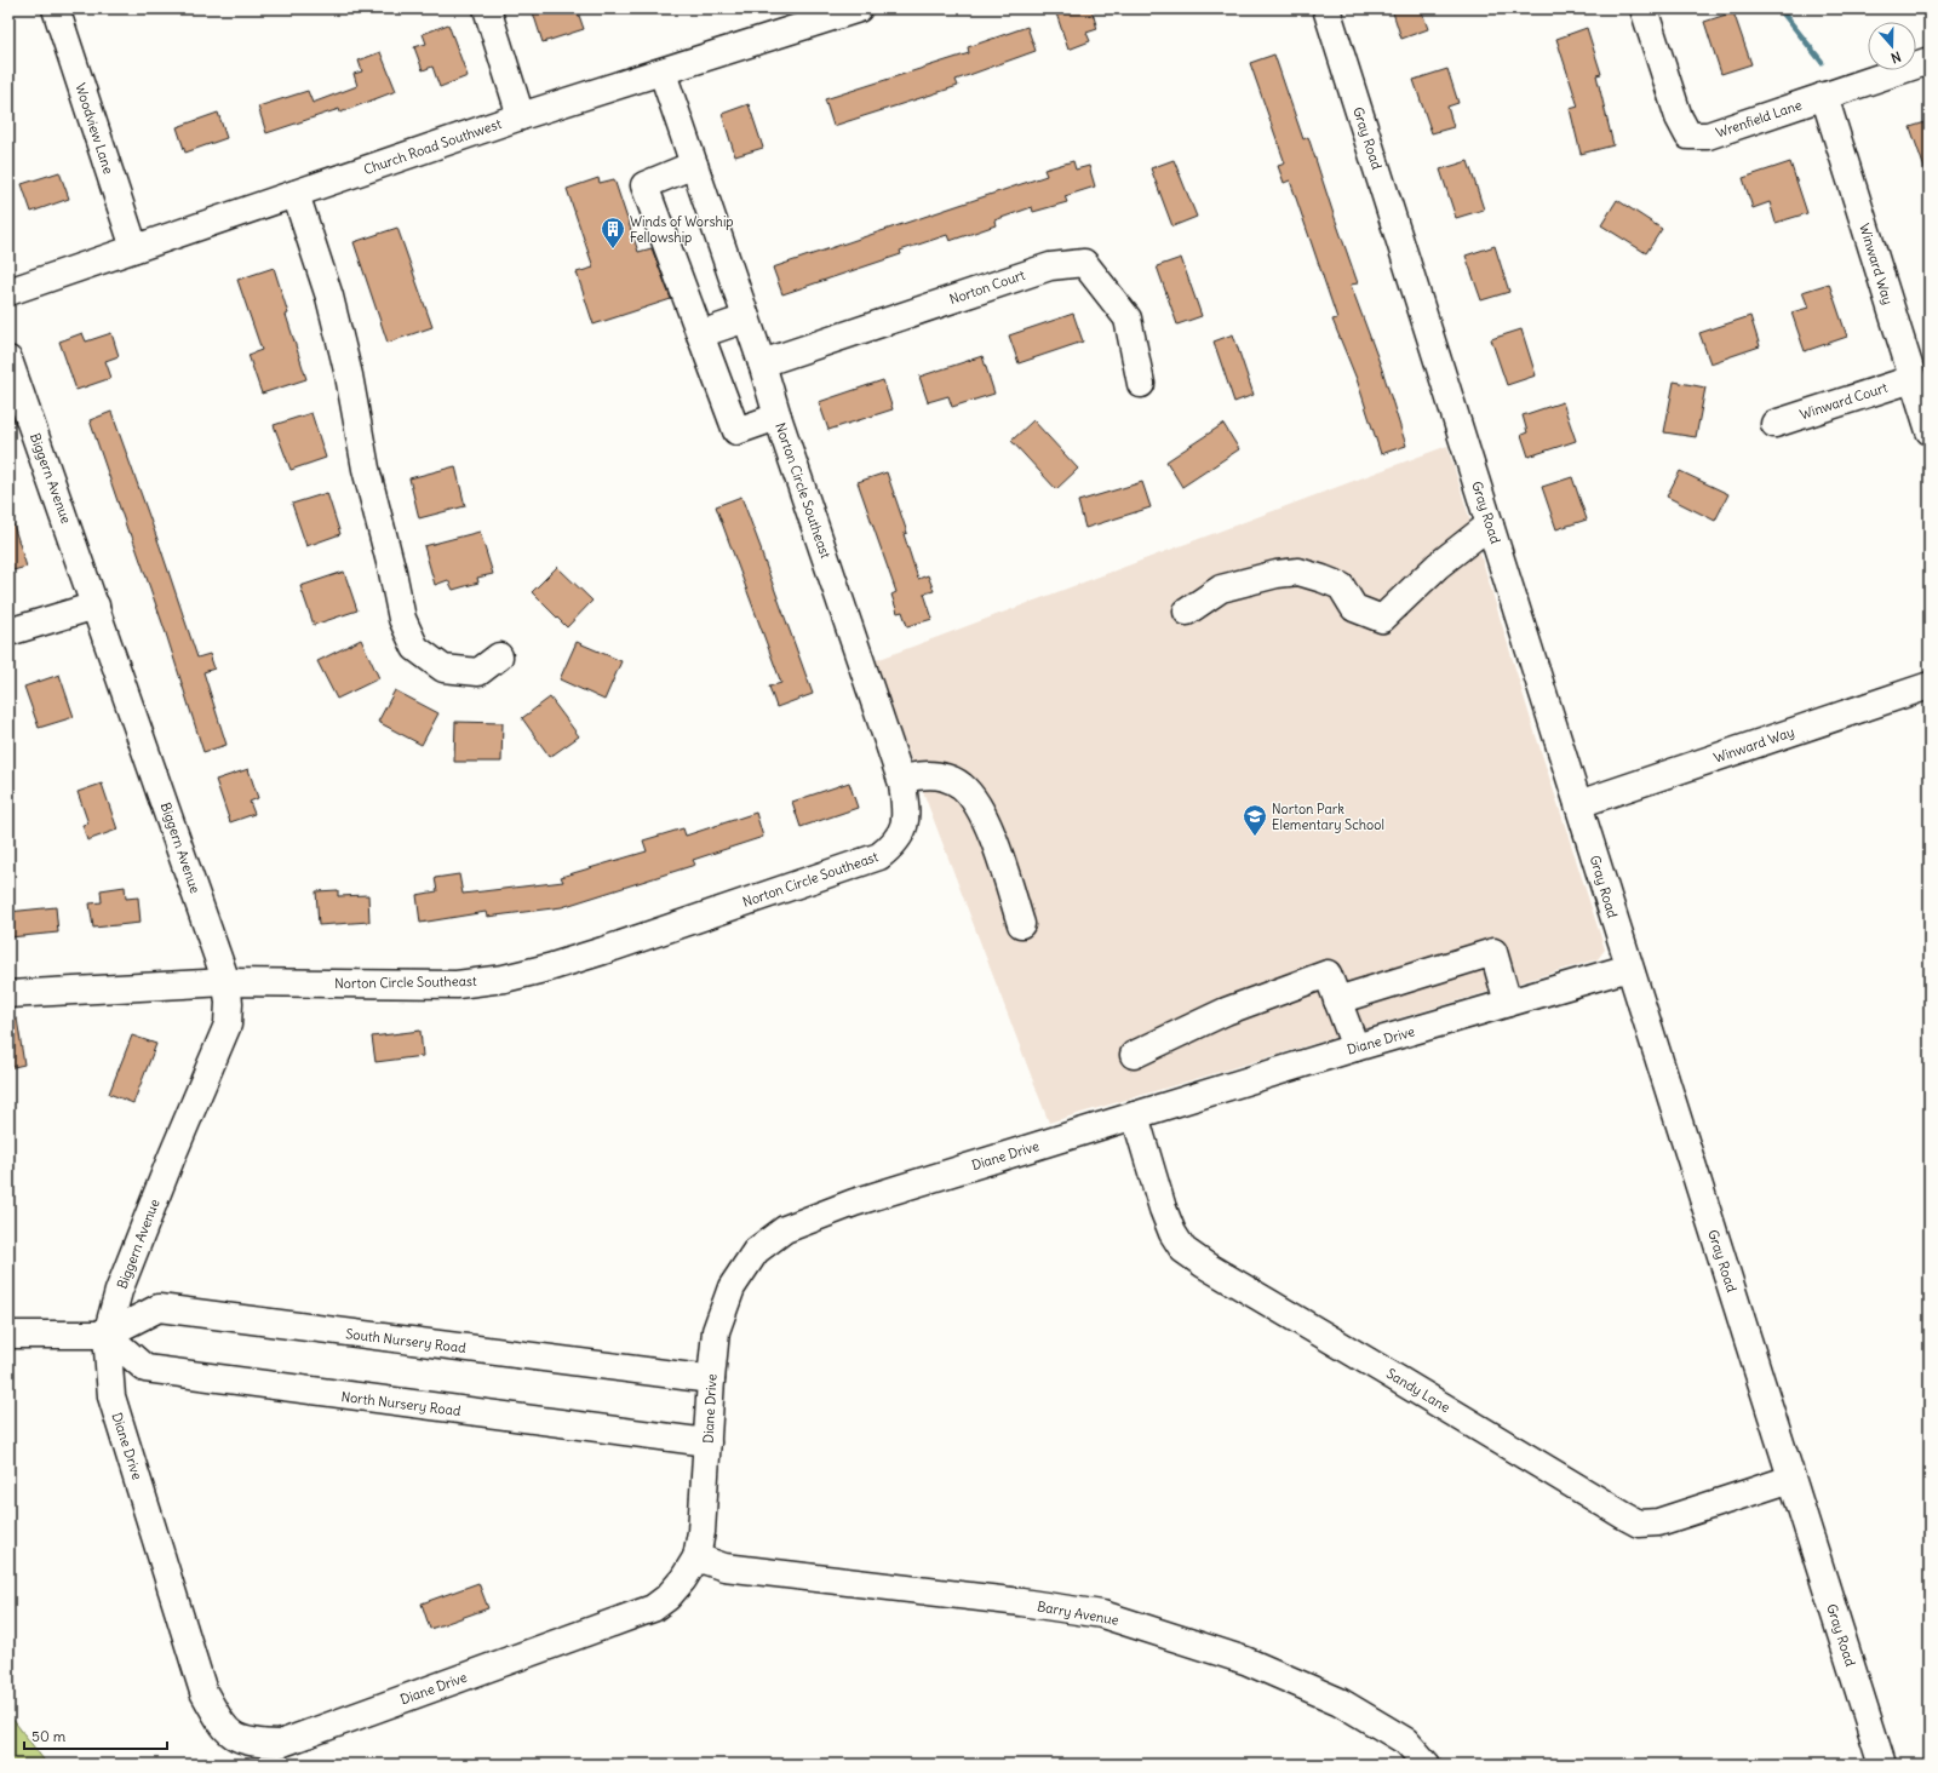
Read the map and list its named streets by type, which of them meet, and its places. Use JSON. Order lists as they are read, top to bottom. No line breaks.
{"streets":{"street":["Wrenfield Lane","Woodview Lane","Gray Road","Church Road Southwest","Winward Way","Norton Court","Winward Court","Biggern Avenue","Norton Circle Southeast","Diane Drive","South Nursery Road","Sandy Lane","North Nursery Road","Barry Avenue"]},"crossings":[["Wrenfield Lane","Winward Way"],["Woodview Lane","Church Road Southwest"],["Gray Road","Winward Way"],["Gray Road","Diane Drive"],["Gray Road","Sandy Lane"],["Church Road Southwest","Norton Circle Southeast"],["Winward Way","Winward Court"],["Norton Court","Norton Circle Southeast"],["Biggern Avenue","Norton Circle Southeast"],["Biggern Avenue","Diane Drive"],["Biggern Avenue","South Nursery Road"],["Biggern Avenue","North Nursery Road"],["Diane Drive","South Nursery Road"],["Diane Drive","Sandy Lane"],["Diane Drive","North Nursery Road"],["Diane Drive","Barry Avenue"],["South Nursery Road","North Nursery Road"]],"places":{"building":["Winds of Worship Fellowship"],"school or university":["Norton Park Elementary School"]},"scale_bar":"50 m","north":"bottom"}
